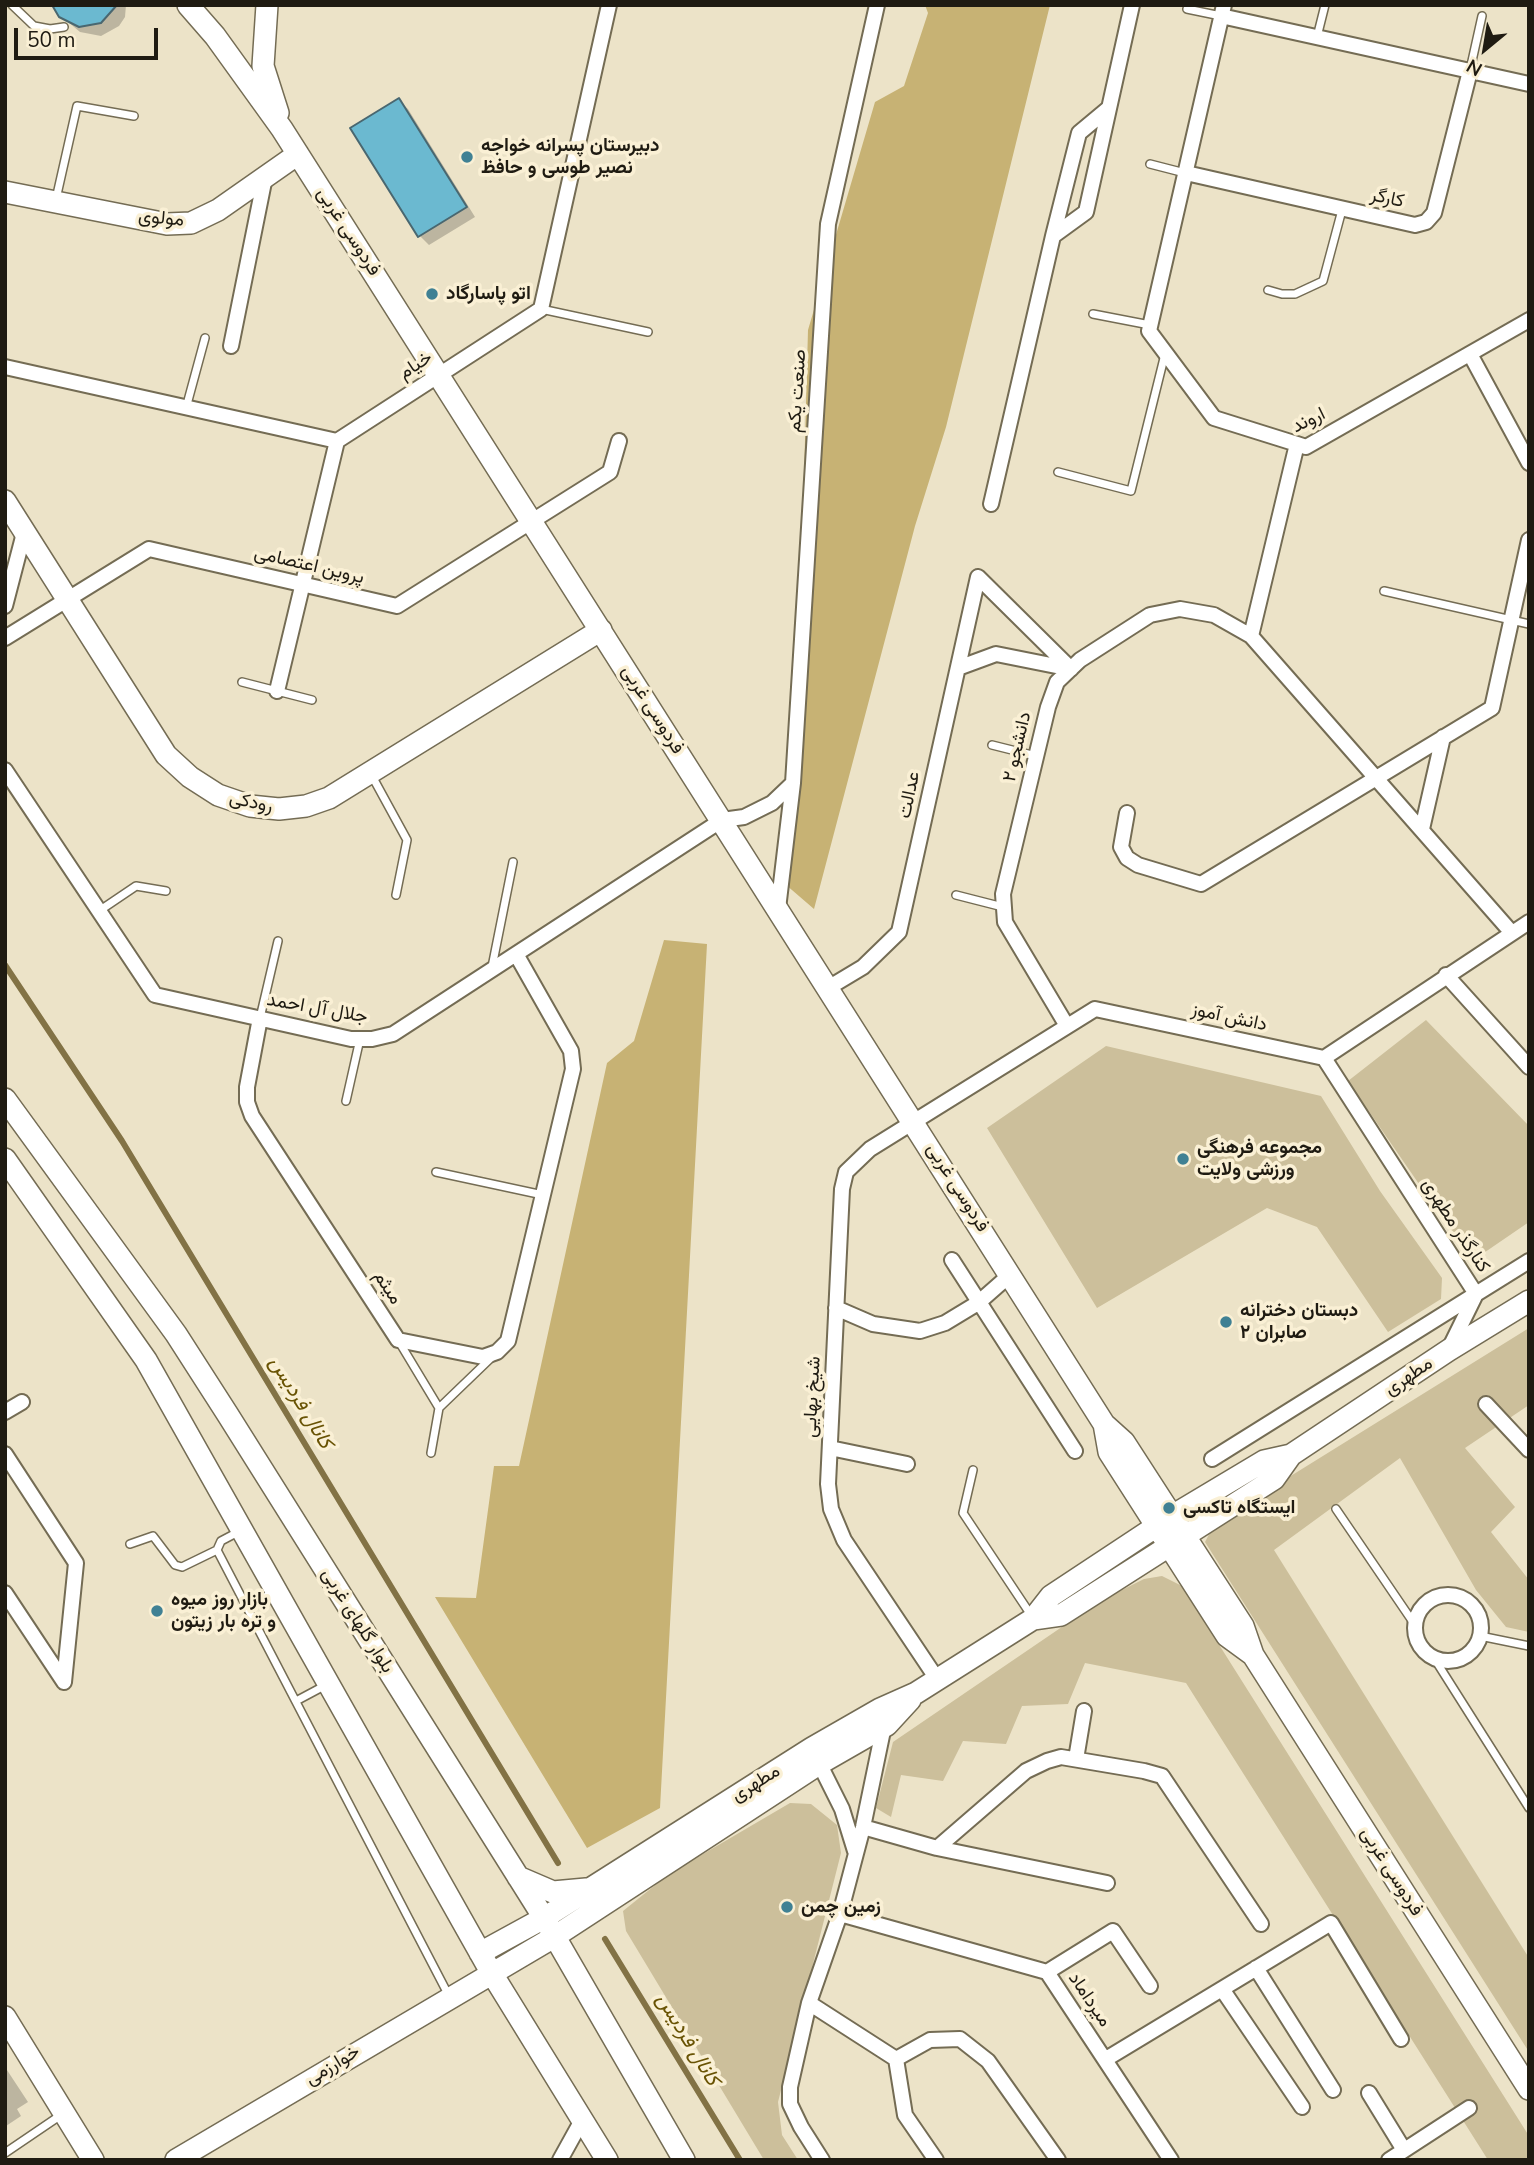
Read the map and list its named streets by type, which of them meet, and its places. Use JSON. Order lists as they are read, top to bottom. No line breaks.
{"streets":{"main road":["مولوی","فردوسی غربی","رودکی","مطهری","بلوار گلهای غربی","خوارزمی"],"street":["کارگر","خیام","صنعت یکم","اروند","پروین اعتصامی","دانشجو ۲","عدالت","جلال آل احمد","دانش آموز","کنارگذر مطهری","میثم","شیخ بهایی","میرداماد"]},"crossings":[["مولوی","فردوسی غربی"],["فردوسی غربی","خیام"],["فردوسی غربی","صنعت یکم"],["فردوسی غربی","پروین اعتصامی"],["فردوسی غربی","عدالت"],["فردوسی غربی","رودکی"],["فردوسی غربی","جلال آل احمد"],["فردوسی غربی","دانش آموز"],["فردوسی غربی","مطهری"],["فردوسی غربی","شیخ بهایی"],["اروند","دانشجو ۲"],["پروین اعتصامی","رودکی"],["دانشجو ۲","عدالت"],["دانشجو ۲","دانش آموز"],["جلال آل احمد","میثم"],["دانش آموز","کنارگذر مطهری"],["دانش آموز","شیخ بهایی"],["مطهری","شیخ بهایی"],["مطهری","بلوار گلهای غربی"],["مطهری","خوارزمی"],["بلوار گلهای غربی","خوارزمی"]],"water":["کانال فردیس"],"places":["دبیرستان پسرانه خواجه نصیر طوسی و حافظ","اتو پاسارگاد","مجموعه فرهنگی ورزشی ولایت","دبستان دخترانه صابران ۲","ایستگاه تاکسی","بازار روز میوه و تره بار زیتون","زمین چمن"],"scale_bar":"50 m","north":"bottom left"}
